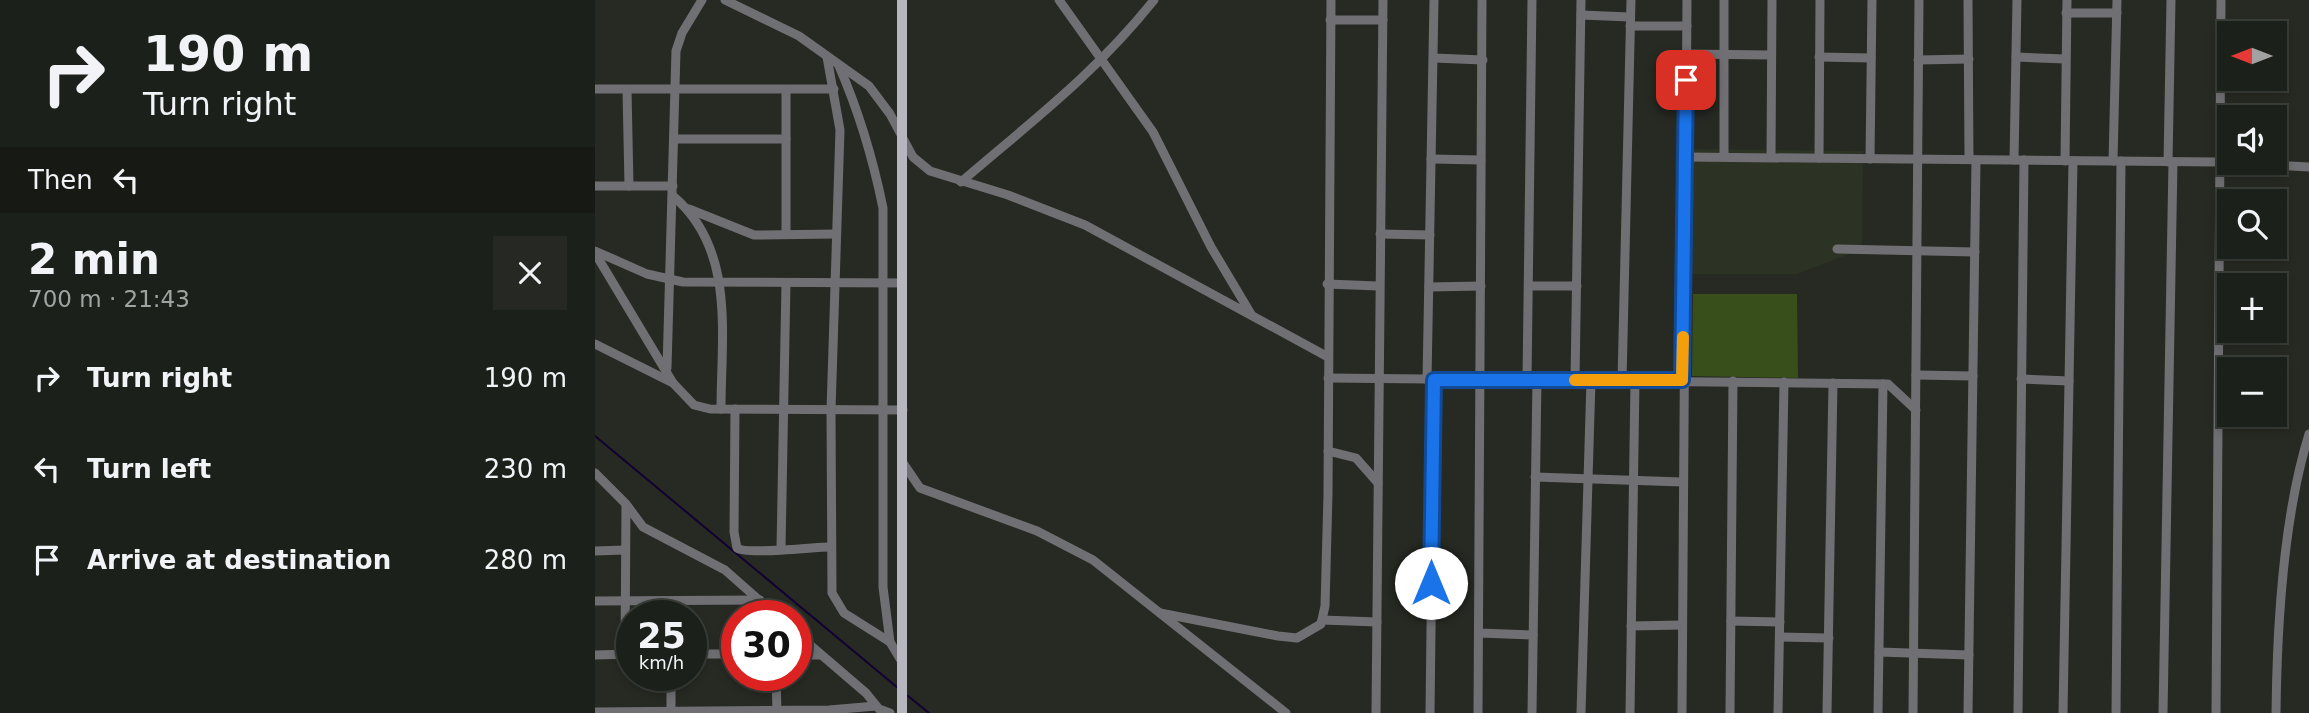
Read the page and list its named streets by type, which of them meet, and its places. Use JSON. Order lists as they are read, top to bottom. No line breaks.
{"north":"left","page":{"turn":["190 m","Turn right"],"map_buttons":["+","−"],"then":"Then","heading":["2 min","700 m · 21:43"],"list":[{"name":"Turn right","value":"190 m"},{"name":"Turn left","value":"230 m"},{"name":"Arrive at destination","value":"280 m"}],"speed":"25 km/h","limit":"30"}}
